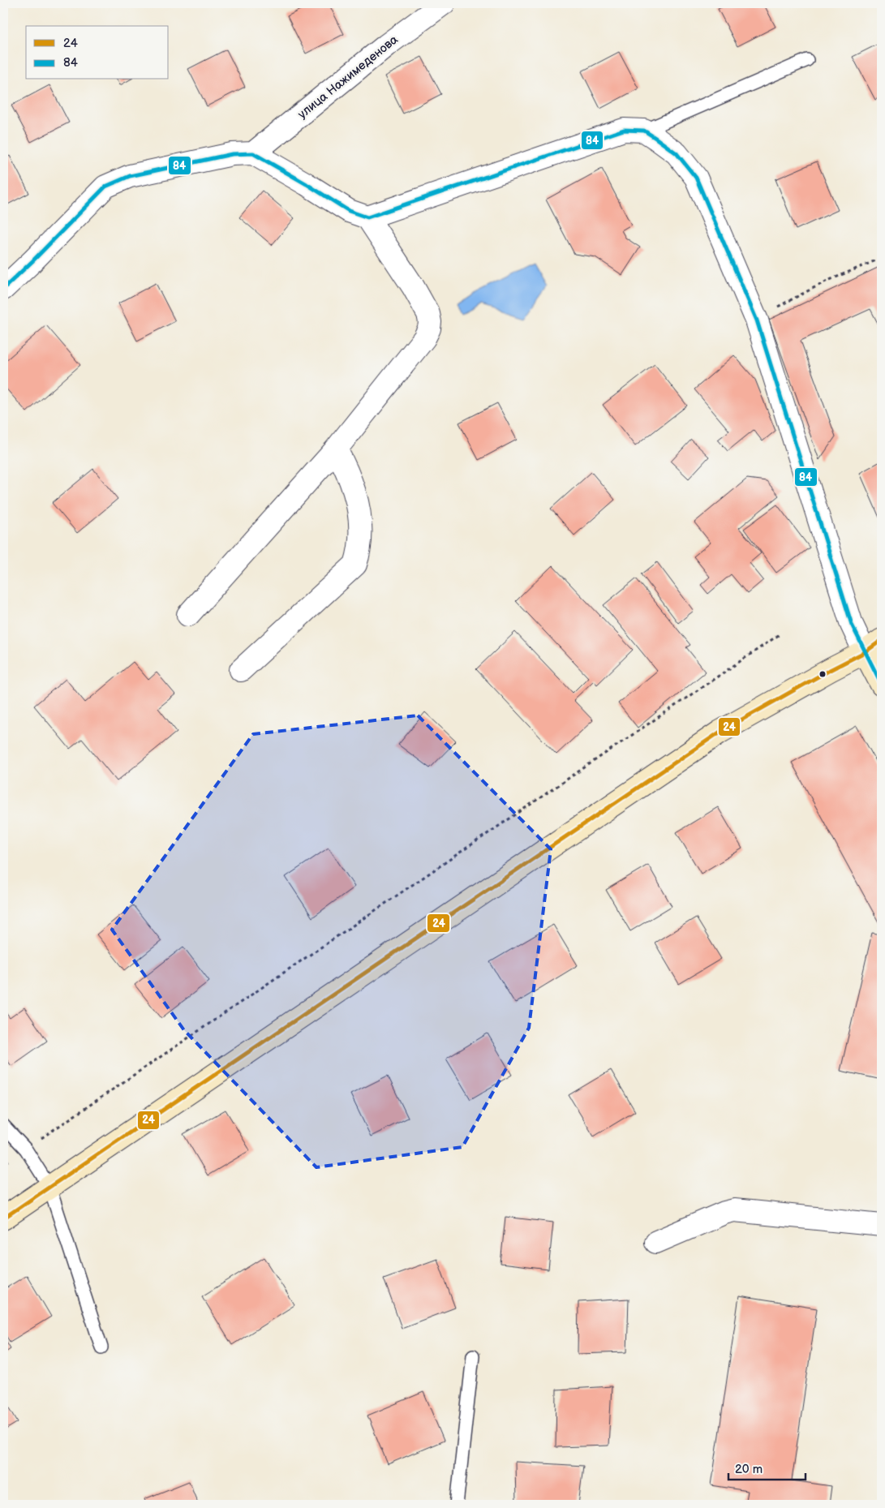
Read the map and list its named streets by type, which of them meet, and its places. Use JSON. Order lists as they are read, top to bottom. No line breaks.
{"streets":{"street":["улица Нажимеденова"]},"lines":["transit line 84","transit line 24"],"legend":["24","84"],"scale_bar":"20 m"}
